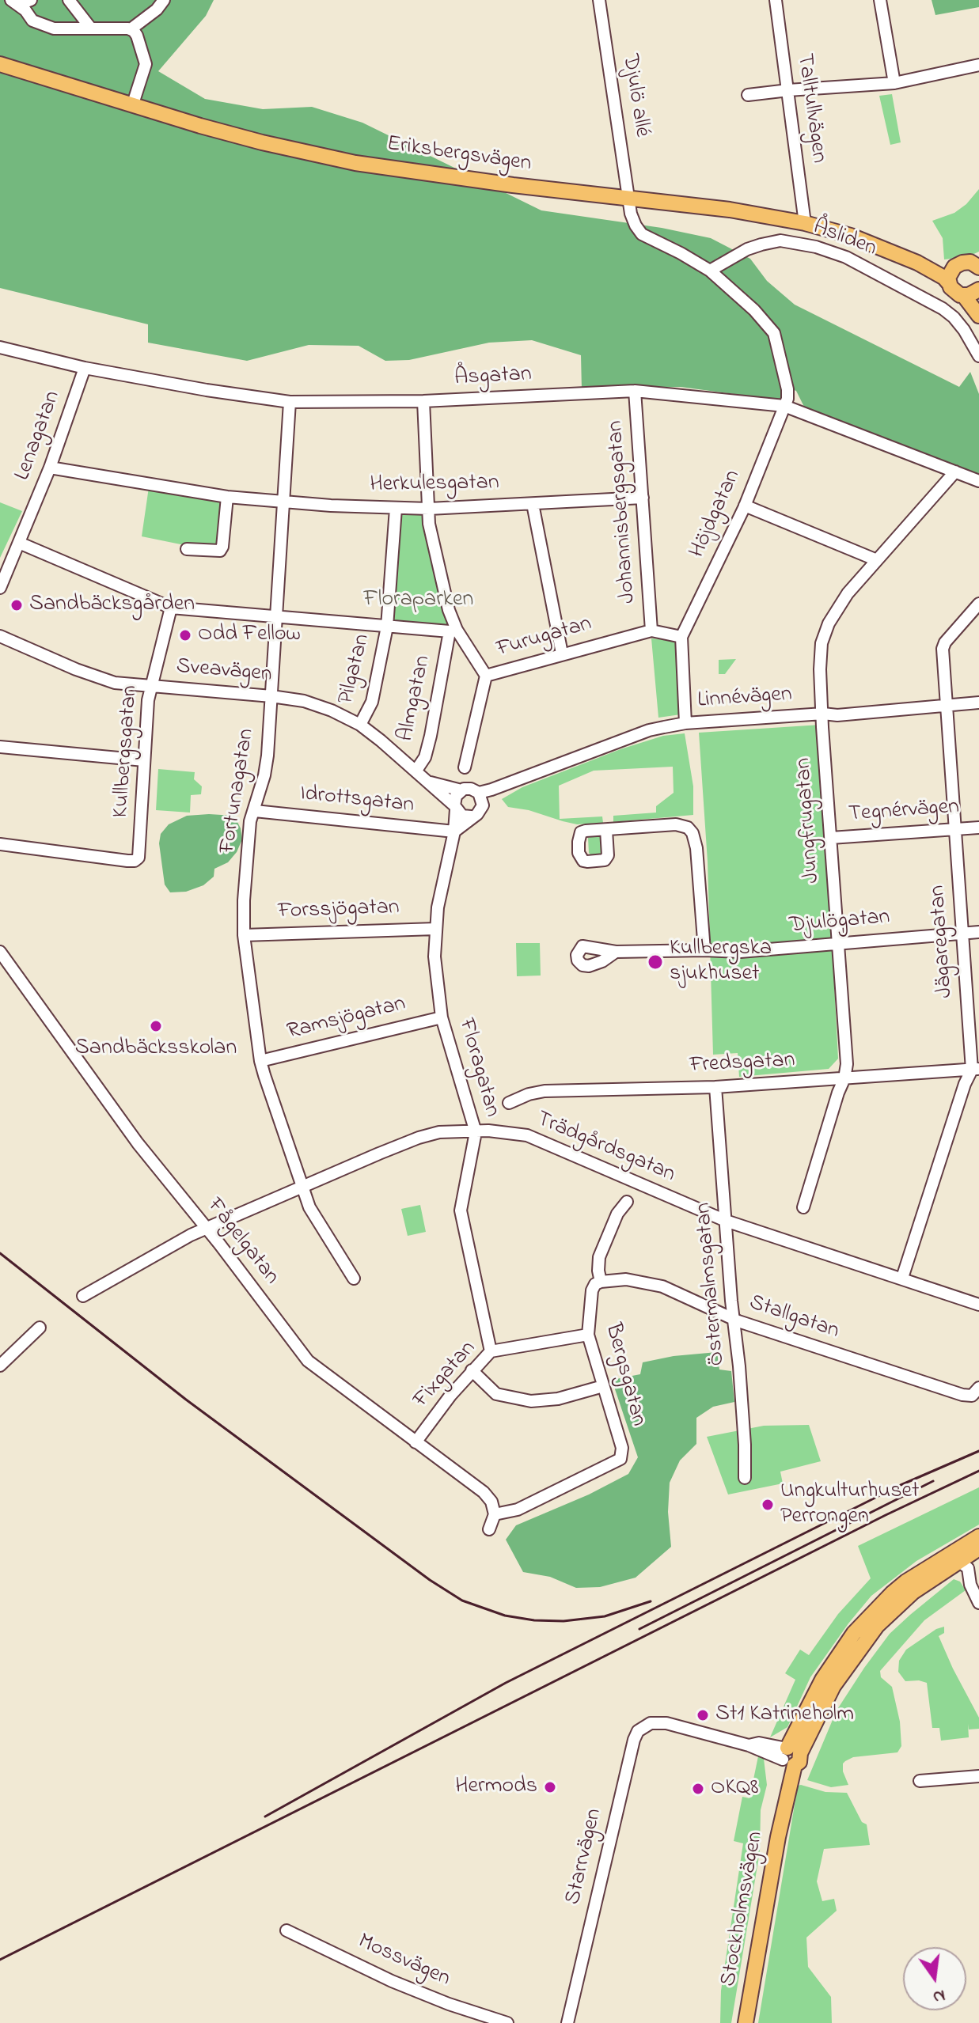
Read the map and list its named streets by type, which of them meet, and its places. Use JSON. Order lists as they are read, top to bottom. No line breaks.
{"streets":{"main road":["Eriksbergsvägen","Stockholmsvägen"],"street":["Djulö allé","Talltullvägen","Åsliden","Åsgatan","Lenagatan","Herkulesgatan","Johannisbergsgatan","Höjdgatan","Furugatan","Pilgatan","Sveavägen","Almgatan","Linnévägen","Kullbergsgatan","Fortunagatan","Idrottsgatan","Tegnérvägen","Jungfrugatan","Forssjögatan","Djulögatan","Jägaregatan","Ramsjögatan","Fredsgatan","Floragatan","Trädgårdsgatan","Fågelgatan","Östermalmsgatan","Stallgatan","Fixgatan","Bergsgatan","Starrvägen","Mossvägen"]},"crossings":[["Djulö allé","Eriksbergsvägen"],["Talltullvägen","Eriksbergsvägen"],["Åsgatan","Lenagatan"],["Åsgatan","Johannisbergsgatan"],["Åsgatan","Höjdgatan"],["Åsgatan","Fortunagatan"],["Åsgatan","Jungfrugatan"],["Lenagatan","Herkulesgatan"],["Herkulesgatan","Johannisbergsgatan"],["Herkulesgatan","Pilgatan"],["Herkulesgatan","Fortunagatan"],["Johannisbergsgatan","Furugatan"],["Höjdgatan","Linnévägen"],["Pilgatan","Sveavägen"],["Sveavägen","Almgatan"],["Sveavägen","Linnévägen"],["Sveavägen","Kullbergsgatan"],["Sveavägen","Fortunagatan"],["Sveavägen","Floragatan"],["Linnévägen","Jungfrugatan"],["Linnévägen","Jägaregatan"],["Linnévägen","Floragatan"],["Fortunagatan","Idrottsgatan"],["Fortunagatan","Forssjögatan"],["Fortunagatan","Ramsjögatan"],["Fortunagatan","Trädgårdsgatan"],["Idrottsgatan","Floragatan"],["Tegnérvägen","Jungfrugatan"],["Tegnérvägen","Jägaregatan"],["Jungfrugatan","Djulögatan"],["Jungfrugatan","Fredsgatan"],["Forssjögatan","Floragatan"],["Djulögatan","Jägaregatan"],["Jägaregatan","Fredsgatan"],["Jägaregatan","Trädgårdsgatan"],["Ramsjögatan","Floragatan"],["Fredsgatan","Östermalmsgatan"],["Floragatan","Trädgårdsgatan"],["Floragatan","Fixgatan"],["Trädgårdsgatan","Fågelgatan"],["Trädgårdsgatan","Östermalmsgatan"],["Fågelgatan","Fixgatan"],["Fågelgatan","Bergsgatan"],["Östermalmsgatan","Stallgatan"],["Stallgatan","Bergsgatan"],["Fixgatan","Bergsgatan"],["Starrvägen","Stockholmsvägen"]],"parks":["Floraparken"],"places":["Sandbäcksgården","Odd Fellow","Kullbergska sjukhuset","Sandbäcksskolan","Ungkulturhuset Perrongen","St1 Katrineholm","Hermods","OKQ8"],"north":"bottom"}
